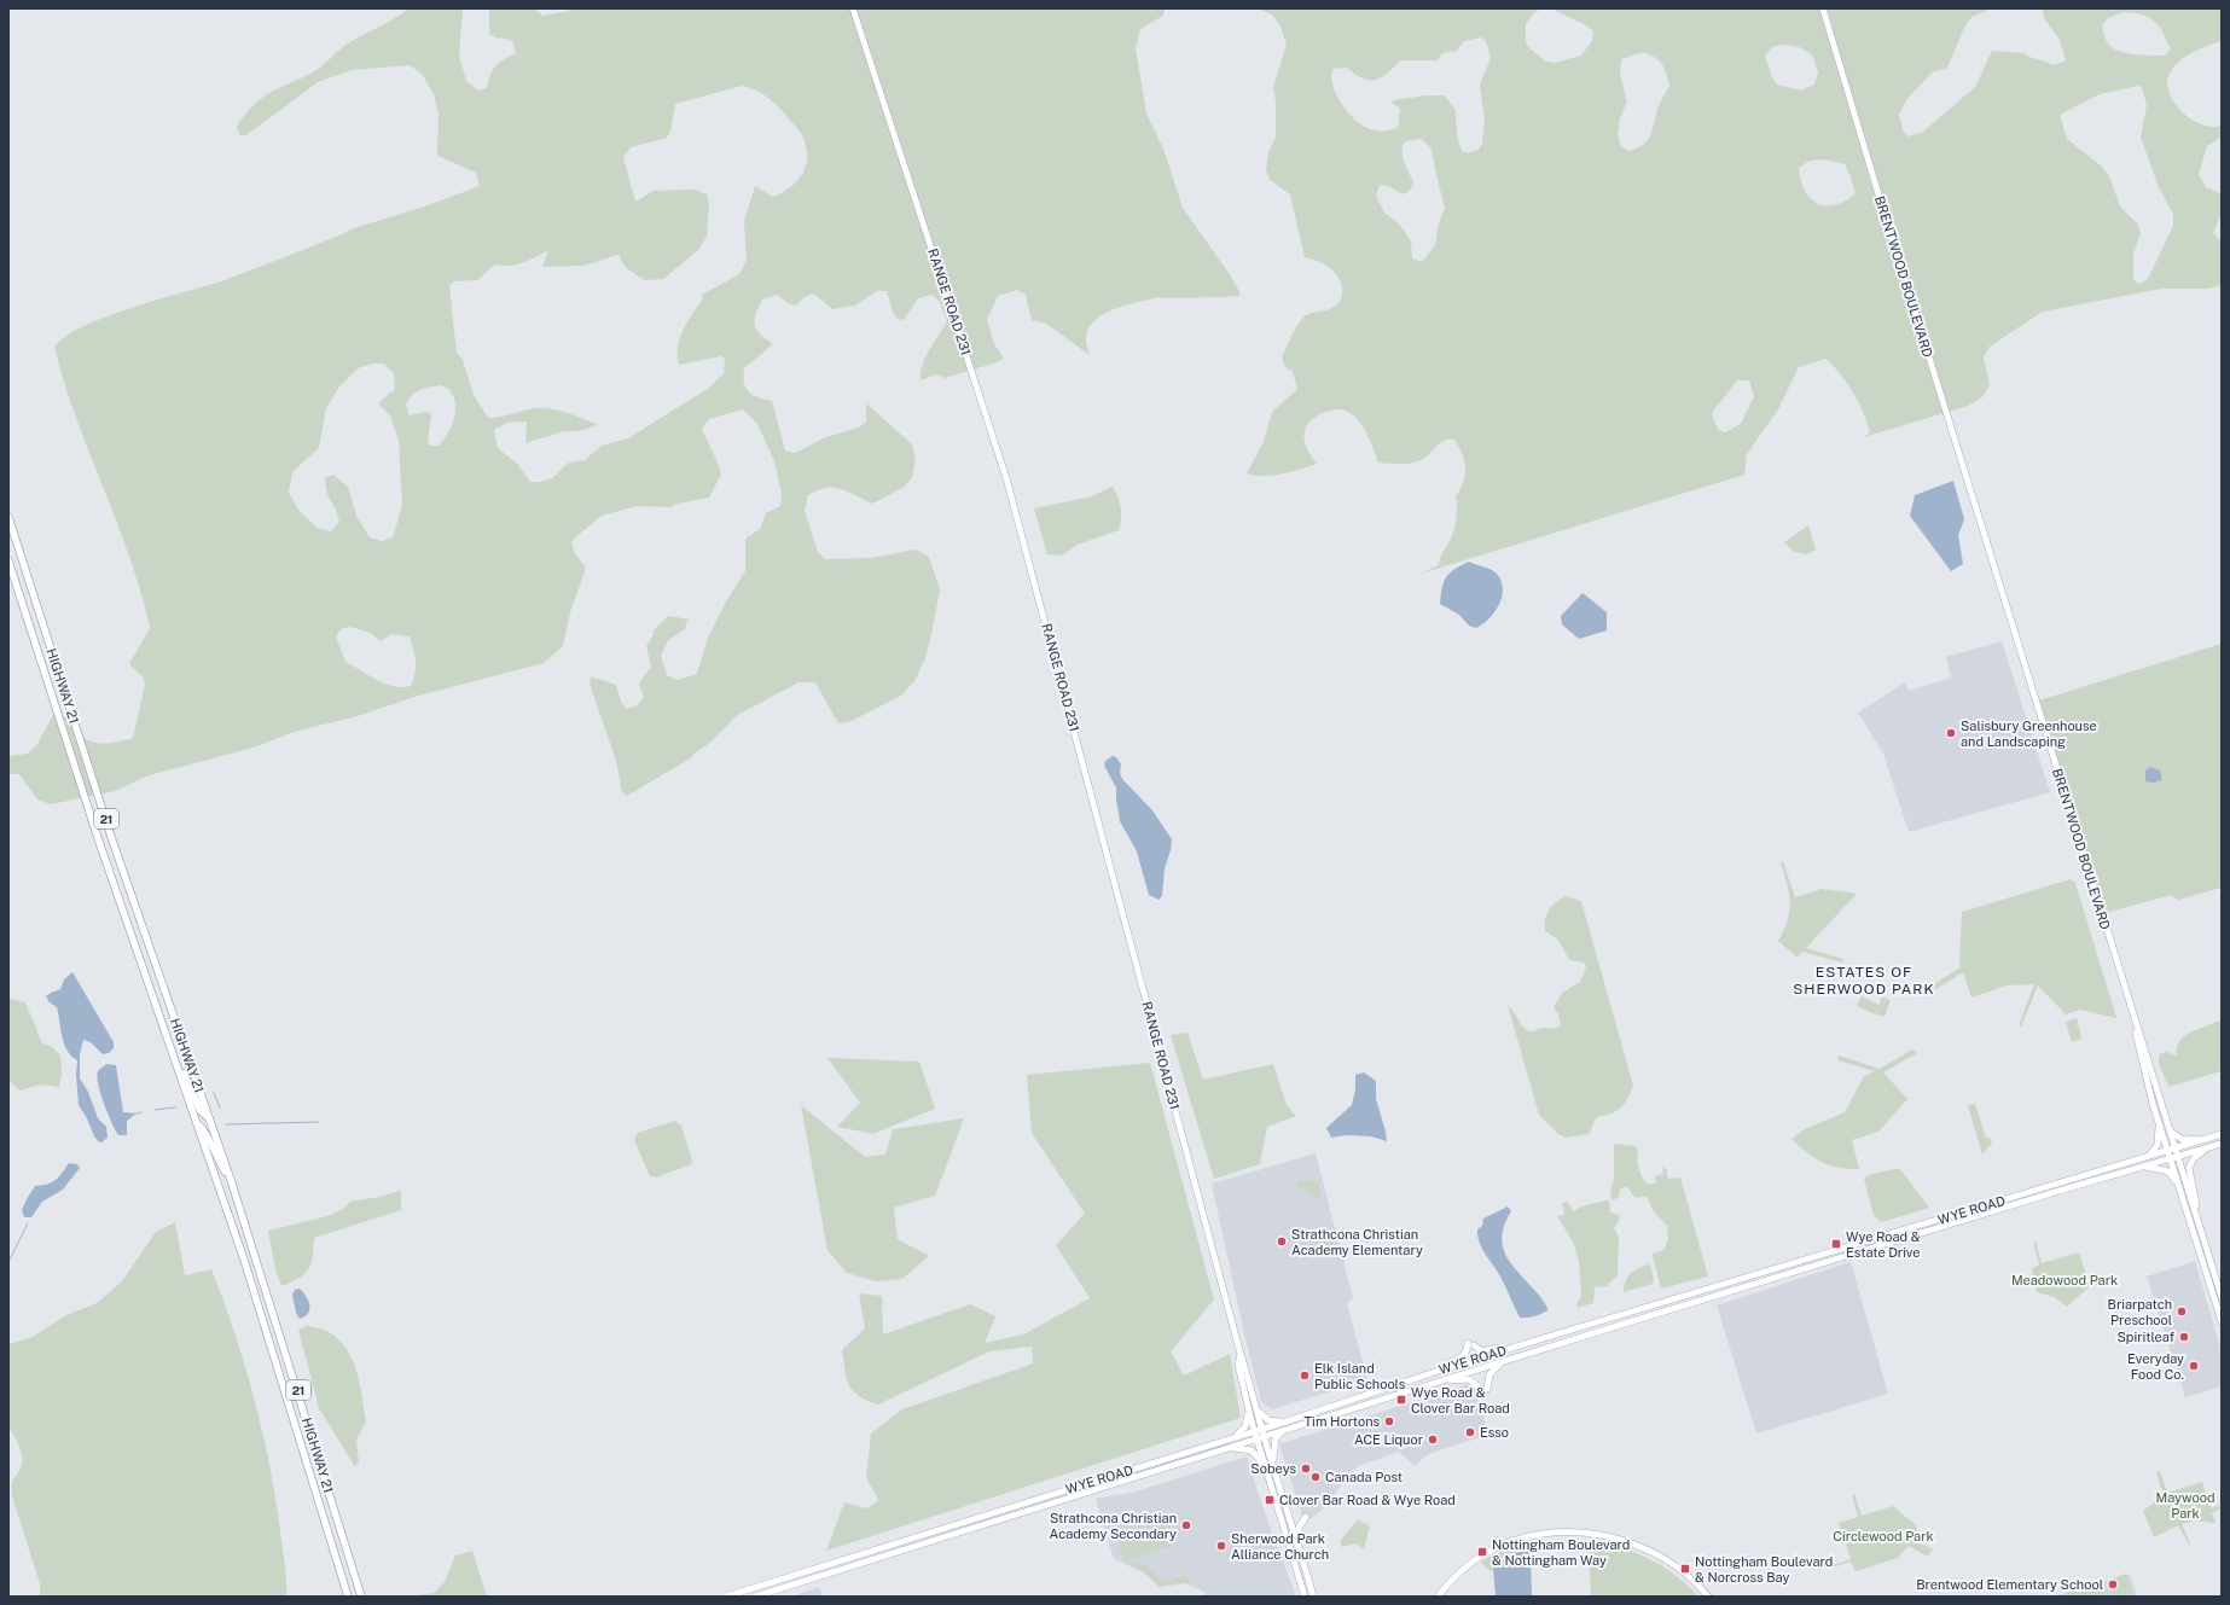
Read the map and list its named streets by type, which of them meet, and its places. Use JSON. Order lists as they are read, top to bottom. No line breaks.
{"streets":{"main road":["BRENTWOOD BOULEVARD","RANGE ROAD 231","HIGHWAY 21","21","WYE ROAD"]},"crossings":[["BRENTWOOD BOULEVARD","WYE ROAD"],["RANGE ROAD 231","WYE ROAD"]],"districts":["ESTATES OF SHERWOOD PARK"],"parks":["Meadowood Park","Maywood Park","Circlewood Park"],"places":{"other":["Salisbury Greenhouse and Landscaping","Strathcona Christian Academy Elementary","Briarpatch Preschool","Spiritleaf","Everyday Food Co.","Elk Island Public Schools","Tim Hortons","Esso","ACE Liquor","Sobeys","Canada Post","Strathcona Christian Academy Secondary","Sherwood Park Alliance Church","Brentwood Elementary School"],"transit":["Wye Road & Estate Drive","Wye Road & Clover Bar Road","Clover Bar Road & Wye Road","Nottingham Boulevard & Nottingham Way","Nottingham Boulevard & Norcross Bay"]}}
